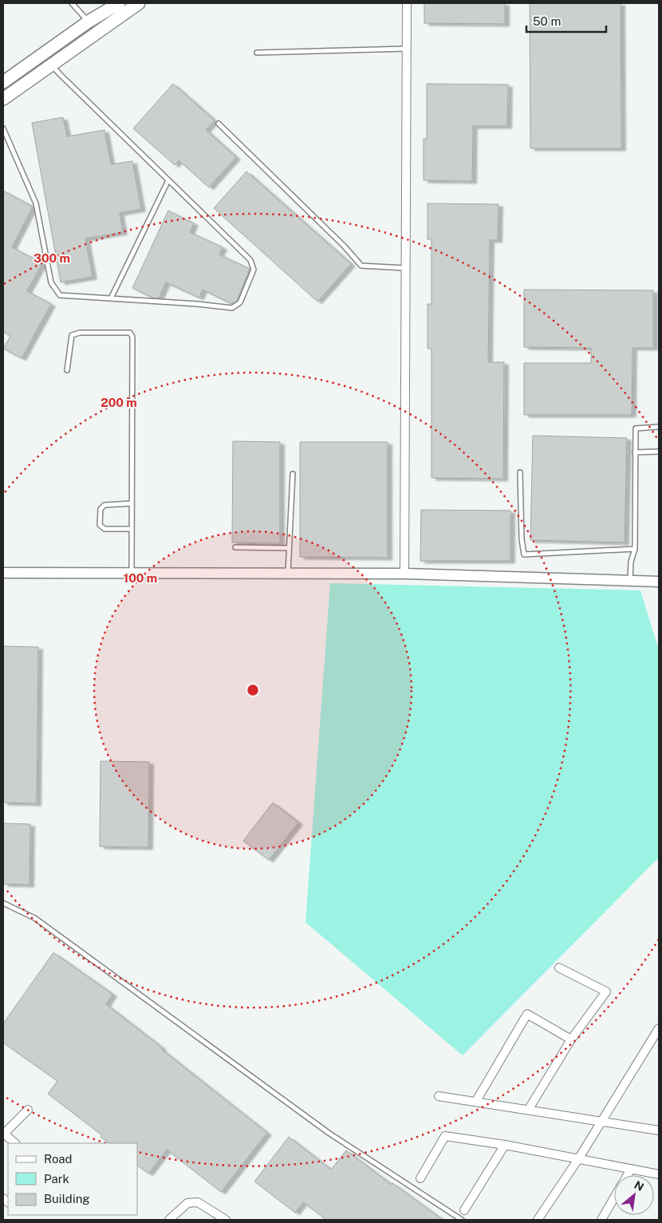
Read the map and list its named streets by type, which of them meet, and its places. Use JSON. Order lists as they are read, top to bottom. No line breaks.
{"legend":["Road","Park","Building"],"scale_bar":"50 m","north":"top right","rings":["300 m","200 m","100 m"]}
